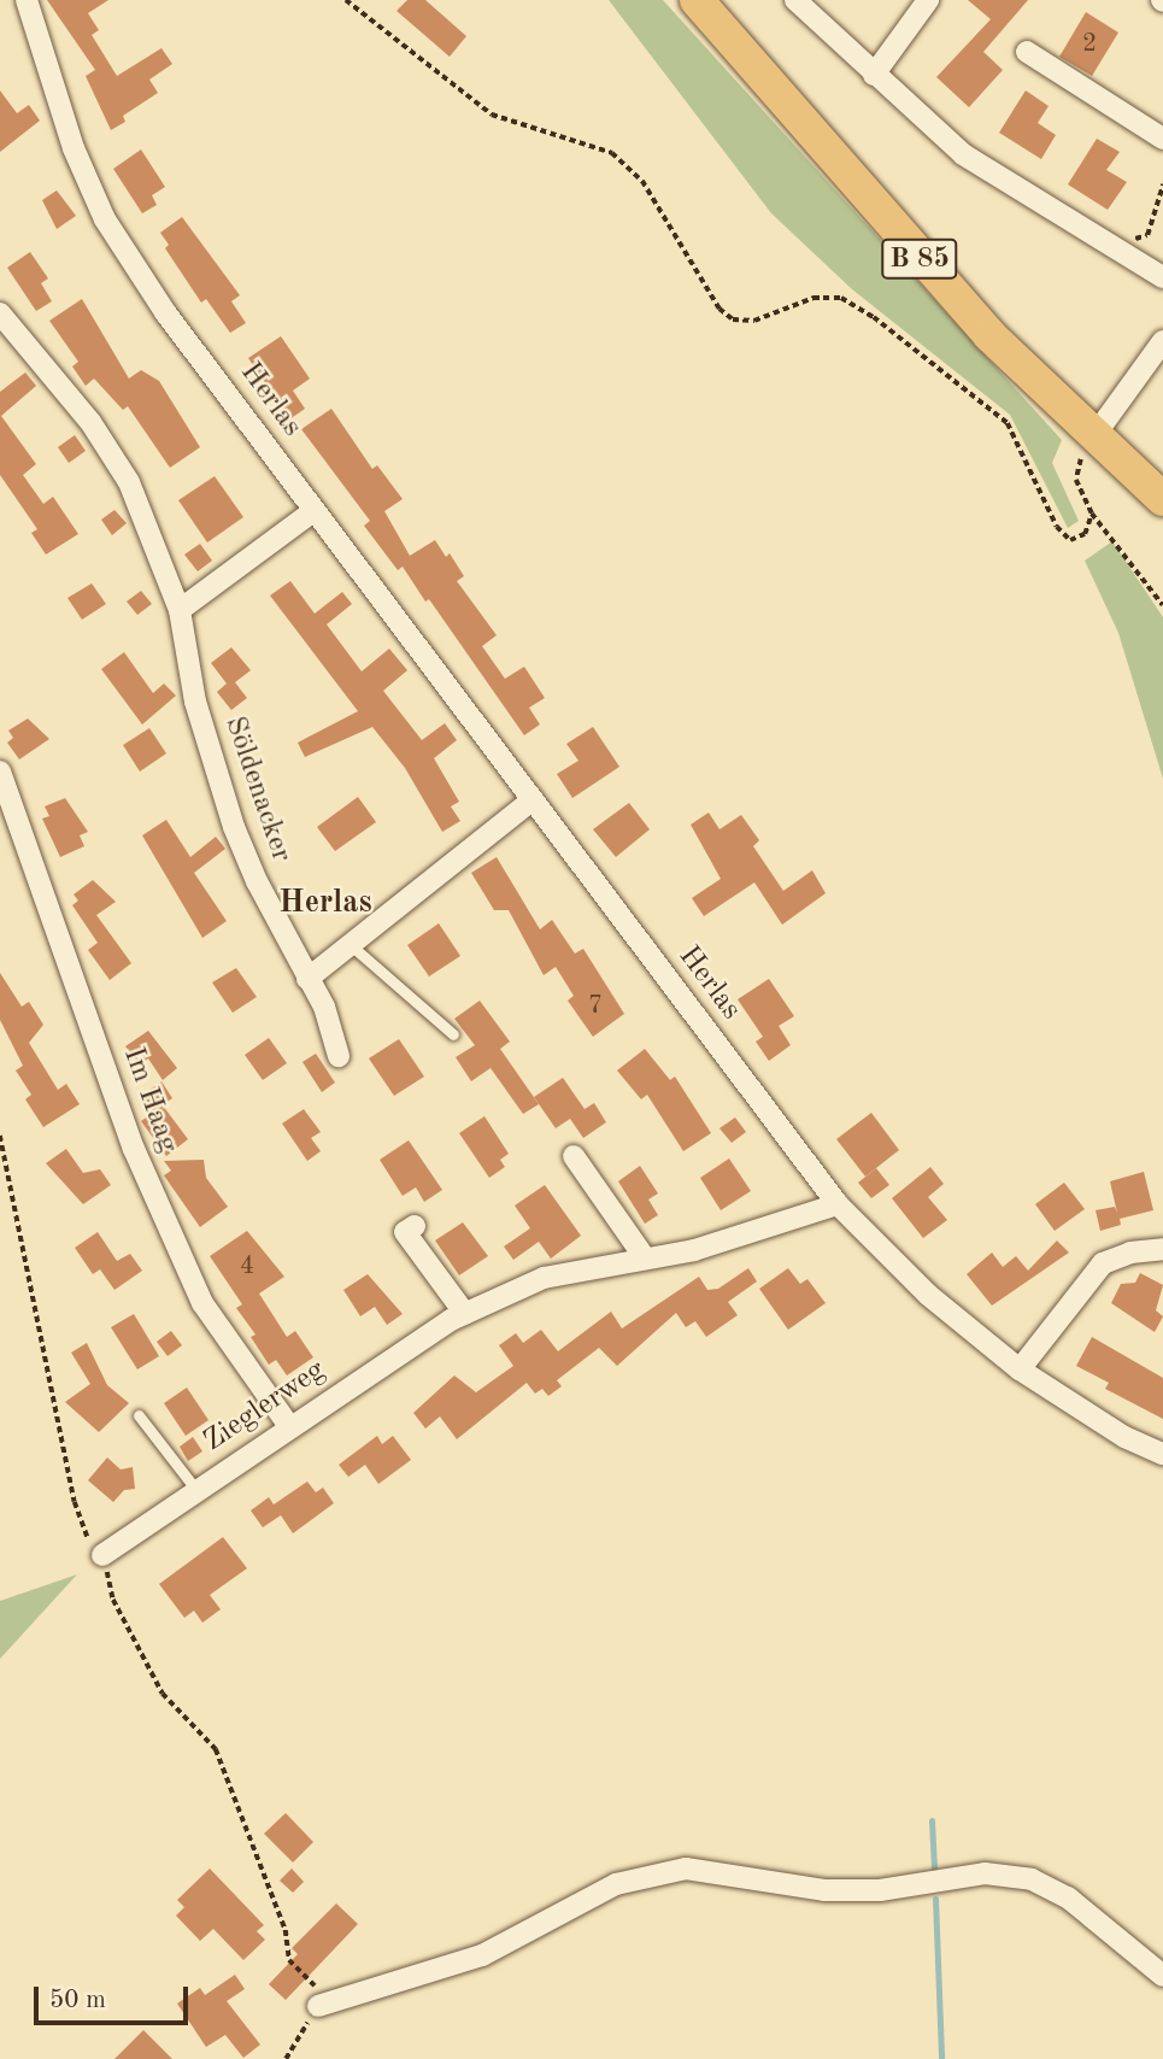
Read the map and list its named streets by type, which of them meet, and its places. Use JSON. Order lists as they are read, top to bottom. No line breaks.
{"streets":{"main road":["B 85"],"street":["Herlas","Söldenacker","Im Haag","Zieglerweg"]},"crossings":[["Herlas","Zieglerweg"],["Im Haag","Zieglerweg"]],"districts":["Herlas"],"house_numbers":["2","7","4"],"scale_bar":"50 m"}
